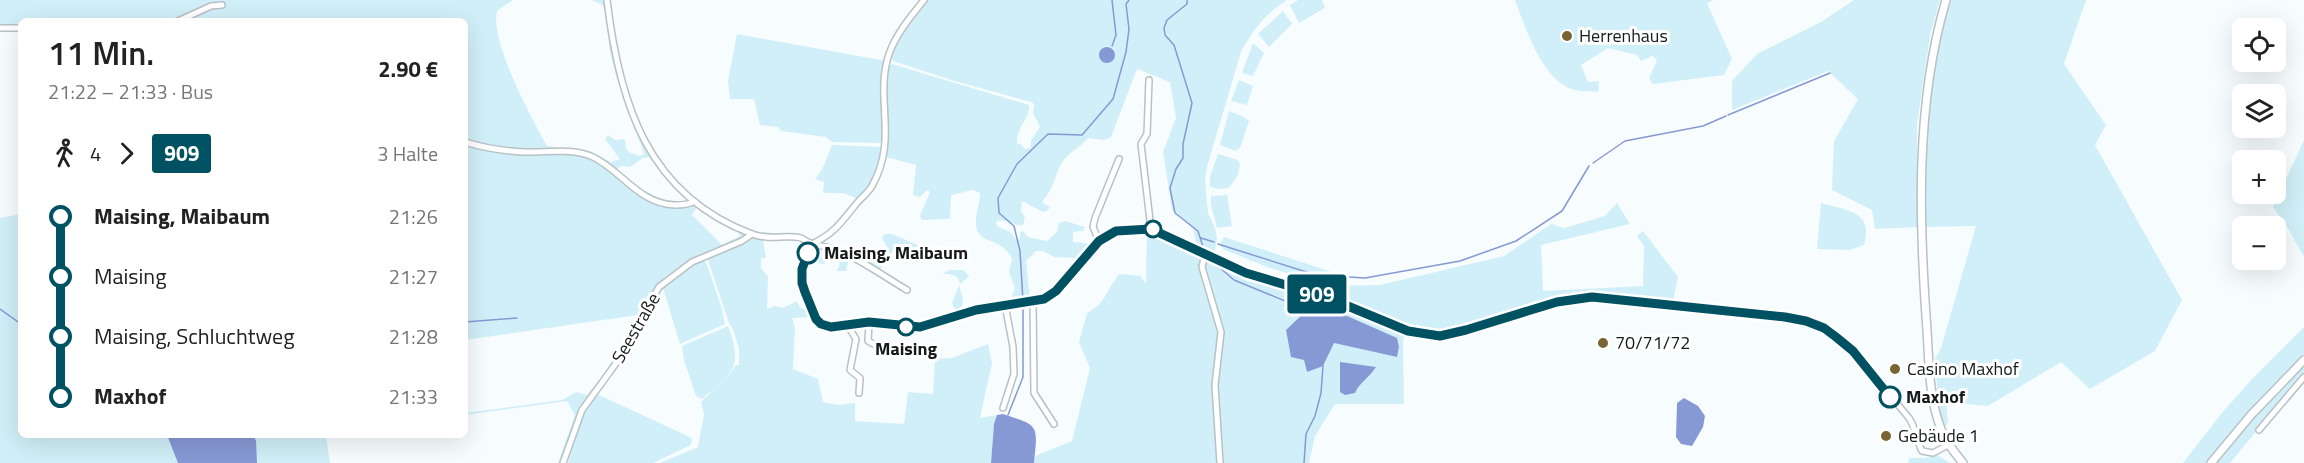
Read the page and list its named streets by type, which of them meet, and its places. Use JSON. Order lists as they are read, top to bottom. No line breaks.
{"streets":{"street":["Seestraße"]},"places":["Herrenhaus","Maising, Maibaum","Maising","70/71/72","Casino Maxhof","Maxhof","Gebäude 1"],"lines":["bus line 909"],"page":{"on_map":"909","map_buttons":["+","−"],"heading":["11 Min.","21:22 – 21:33 · Bus","2.90 €"],"legs":["4","909","3 Halte"],"list":[{"name":"Maising, Maibaum","value":"21:26"},{"name":"Maising","value":"21:27"},{"name":"Maising, Schluchtweg","value":"21:28"},{"name":"Maxhof","value":"21:33"}]}}
